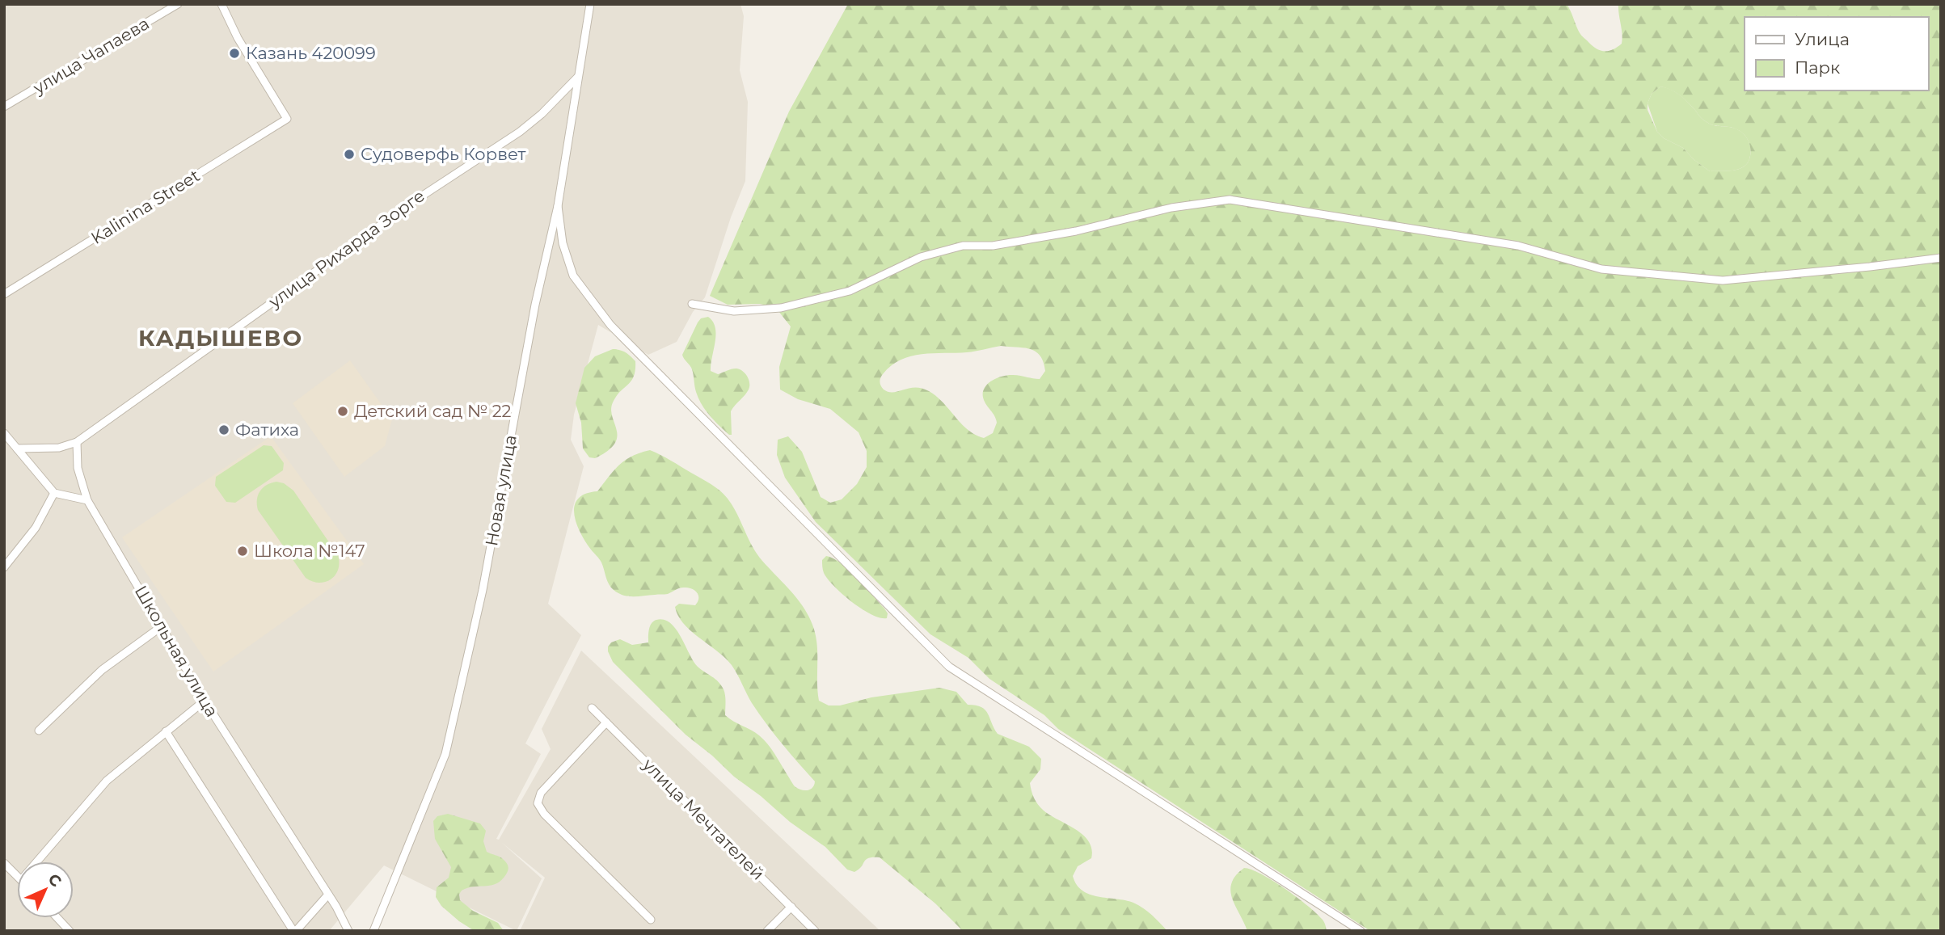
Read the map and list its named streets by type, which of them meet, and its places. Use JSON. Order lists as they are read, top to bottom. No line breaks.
{"streets":{"street":["улица Чапаева","Kalinina Street","улица Рихарда Зорге","Новая улица","Школьная улица","улица Мечтателей"]},"crossings":[["улица Рихарда Зорге","Новая улица"],["улица Рихарда Зорге","Школьная улица"]],"districts":["КАДЫШЕВО"],"places":["Казань 420099","Судоверфь Корвет","Детский сад № 22","Фатиха","Школа №147"],"legend":["Улица","Парк"],"north":"top right"}
